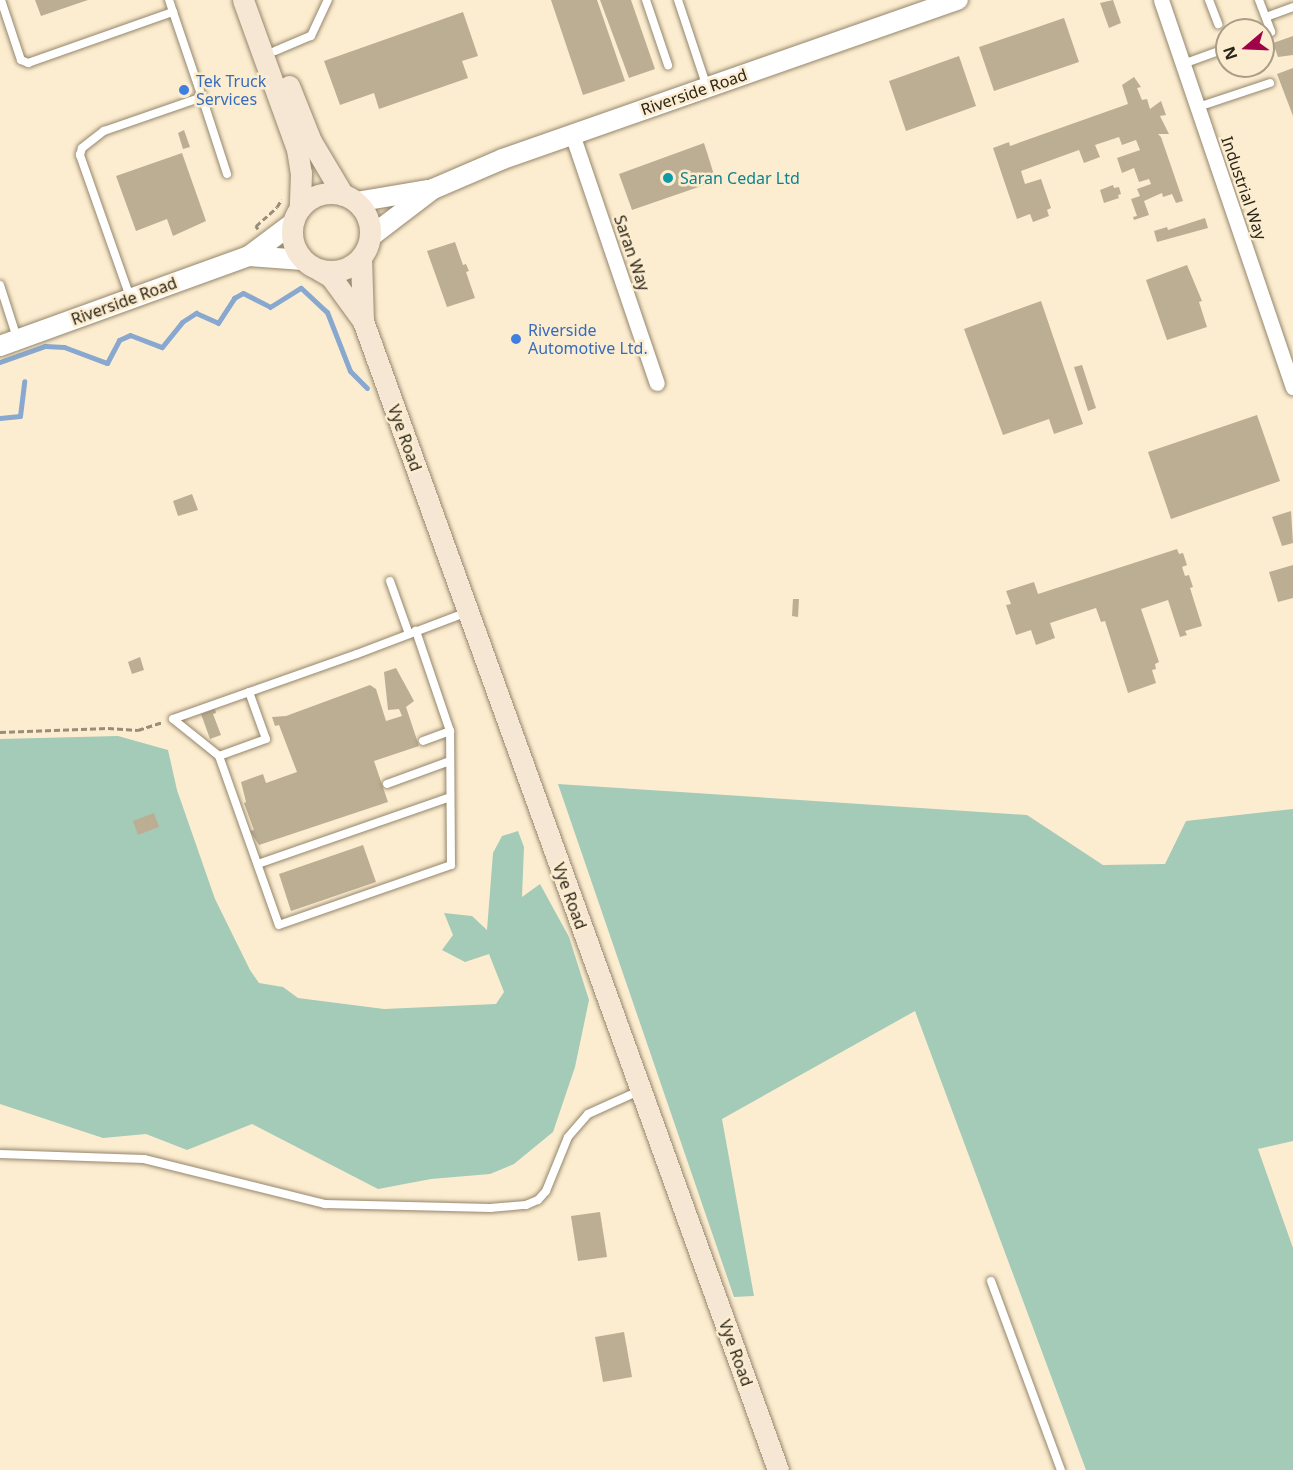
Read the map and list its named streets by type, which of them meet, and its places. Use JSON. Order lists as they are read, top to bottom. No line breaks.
{"streets":{"main road":["Vye Road"],"street":["Riverside Road","Industrial Way","Saran Way"]},"crossings":[["Riverside Road","Saran Way"],["Riverside Road","Vye Road"]],"places":["Tek Truck Services","Saran Cedar Ltd","Riverside Automotive Ltd."],"north":"left"}
